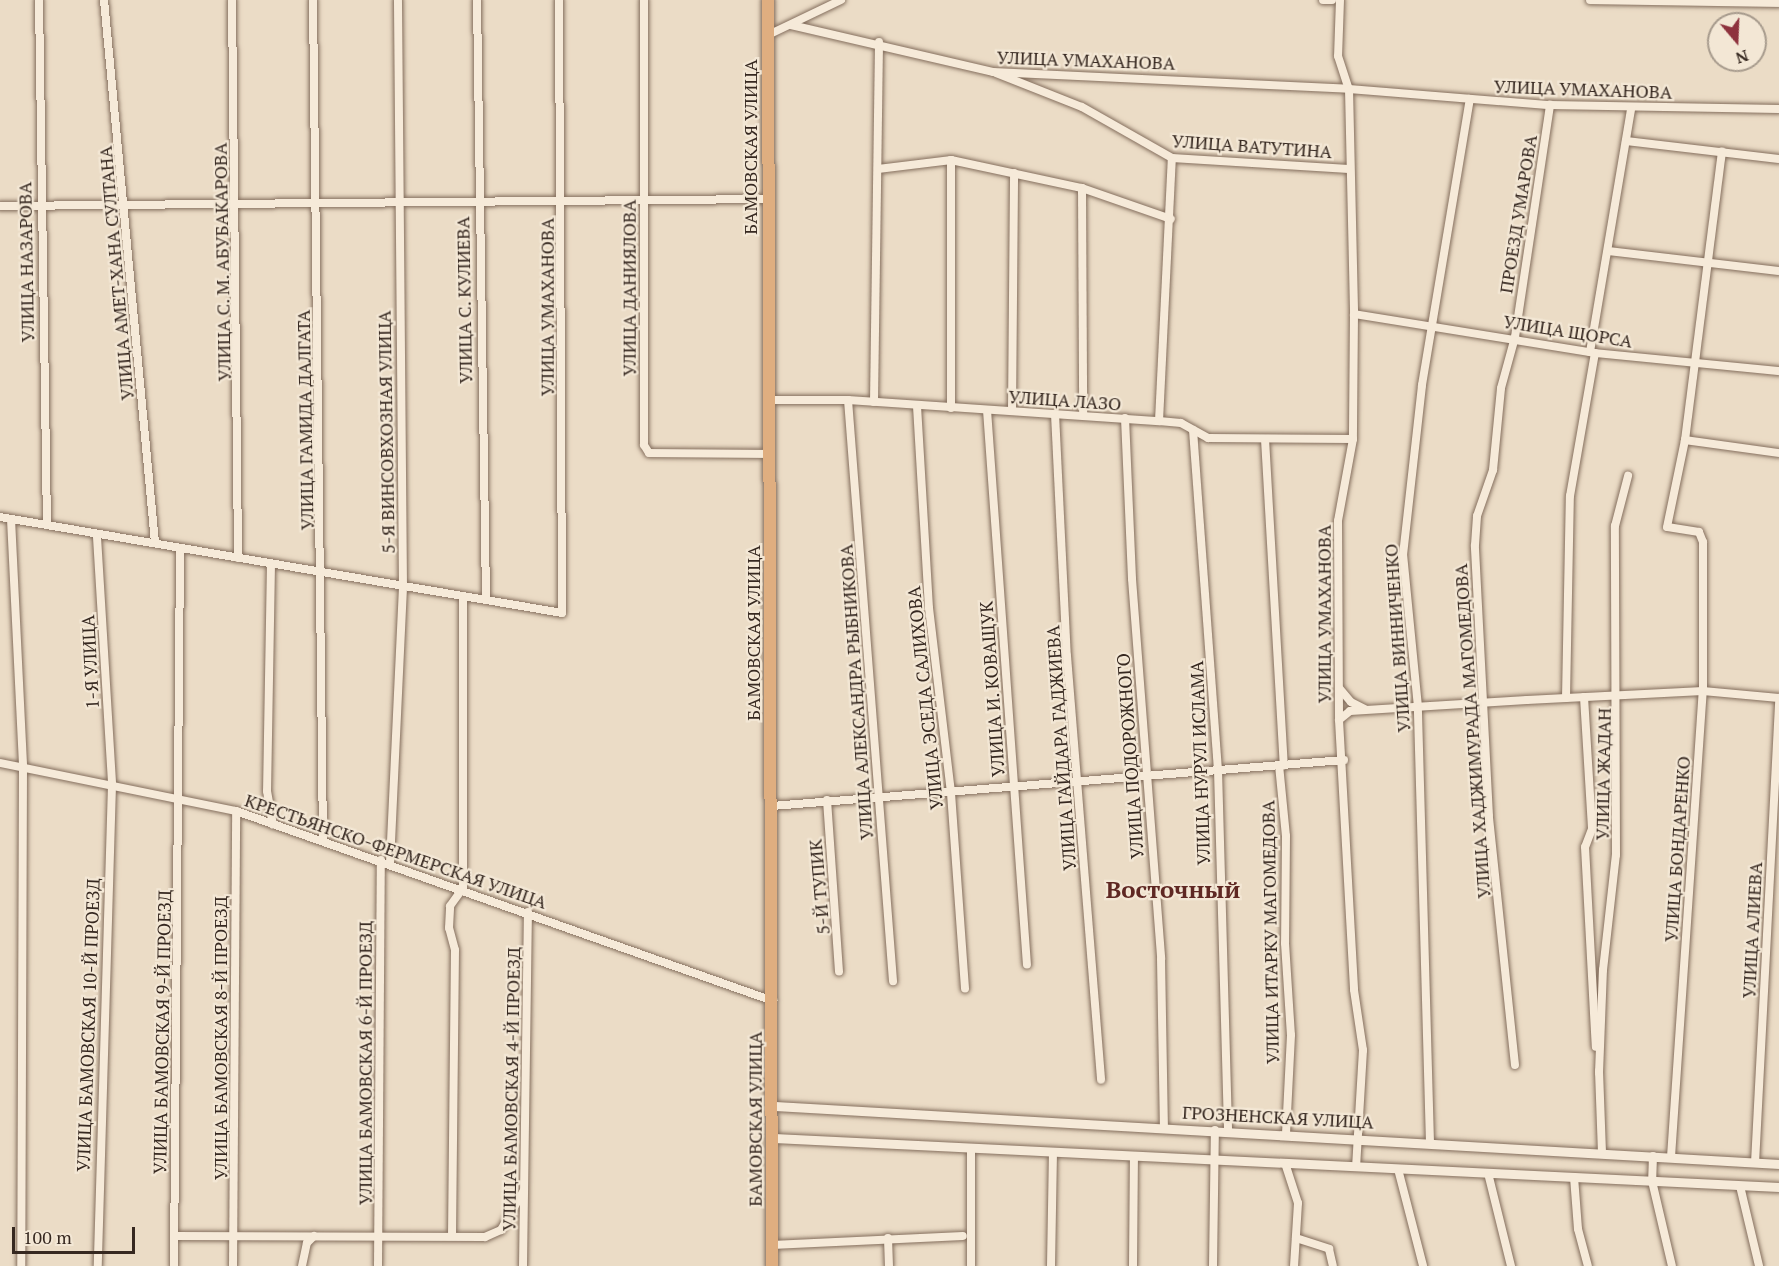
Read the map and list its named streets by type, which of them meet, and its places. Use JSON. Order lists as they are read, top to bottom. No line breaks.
{"streets":{"highway":["БАМОВСКАЯ УЛИЦА"],"street":["УЛИЦА УМАХАНОВА","УЛИЦА ВАТУТИНА","ПРОЕЗД УМАРОВА","УЛИЦА НАЗАРОВА","УЛИЦА С. М. АБУБАКАРОВА","УЛИЦА АМЕТ-ХАНА СУЛТАНА","УЛИЦА ДАНИЯЛОВА","УЛИЦА С. КУЛИЕВА","УЛИЦА ЩОРСА","УЛИЦА ЛАЗО","УЛИЦА ГАМИДА ДАЛГАТА","5-Я ВИНСОВХОЗНАЯ УЛИЦА","УЛИЦА ВИННИЧЕНКО","1-Я УЛИЦА","УЛИЦА И. КОВАЩУК","УЛИЦА АЛЕКСАНДРА РЫБНИКОВА","УЛИЦА ЭСЕДА САЛИХОВА","УЛИЦА ХАДЖИМУРАДА МАГОМЕДОВА","УЛИЦА ГАЙДАРА ГАДЖИЕВА","УЛИЦА ПОДОРОЖНОГО","УЛИЦА НУРУЛ ИСЛАМА","УЛИЦА ЖАДАН","УЛИЦА БОНДАРЕНКО","КРЕСТЬЯНСКО-ФЕРМЕРСКАЯ УЛИЦА","5-Й ТУПИК","УЛИЦА АЛИЕВА","УЛИЦА ИТАРКУ МАГОМЕДОВА","УЛИЦА БАМОВСКАЯ 10-Й ПРОЕЗД","УЛИЦА БАМОВСКАЯ 9-Й ПРОЕЗД","УЛИЦА БАМОВСКАЯ 8-Й ПРОЕЗД","УЛИЦА БАМОВСКАЯ 6-Й ПРОЕЗД","УЛИЦА БАМОВСКАЯ 4-Й ПРОЕЗД","ГРОЗНЕНСКАЯ УЛИЦА"]},"crossings":[["УЛИЦА УМАХАНОВА","УЛИЦА ВАТУТИНА"],["УЛИЦА УМАХАНОВА","ПРОЕЗД УМАРОВА"],["УЛИЦА УМАХАНОВА","УЛИЦА С. КУЛИЕВА"],["УЛИЦА УМАХАНОВА","УЛИЦА ЩОРСА"],["УЛИЦА УМАХАНОВА","УЛИЦА ЛАЗО"],["УЛИЦА УМАХАНОВА","УЛИЦА ВИННИЧЕНКО"],["УЛИЦА УМАХАНОВА","ГРОЗНЕНСКАЯ УЛИЦА"],["БАМОВСКАЯ УЛИЦА","УЛИЦА ДАНИЯЛОВА"],["БАМОВСКАЯ УЛИЦА","УЛИЦА ЛАЗО"],["БАМОВСКАЯ УЛИЦА","КРЕСТЬЯНСКО-ФЕРМЕРСКАЯ УЛИЦА"],["БАМОВСКАЯ УЛИЦА","ГРОЗНЕНСКАЯ УЛИЦА"],["ПРОЕЗД УМАРОВА","УЛИЦА ЩОРСА"],["ПРОЕЗД УМАРОВА","УЛИЦА ХАДЖИМУРАДА МАГОМЕДОВА"],["УЛИЦА ЩОРСА","УЛИЦА ВИННИЧЕНКО"],["УЛИЦА ЛАЗО","УЛИЦА И. КОВАЩУК"],["УЛИЦА ЛАЗО","УЛИЦА АЛЕКСАНДРА РЫБНИКОВА"],["УЛИЦА ЛАЗО","УЛИЦА ЭСЕДА САЛИХОВА"],["УЛИЦА ЛАЗО","УЛИЦА ГАЙДАРА ГАДЖИЕВА"],["УЛИЦА ЛАЗО","УЛИЦА ПОДОРОЖНОГО"],["УЛИЦА ЛАЗО","УЛИЦА НУРУЛ ИСЛАМА"],["УЛИЦА ЛАЗО","УЛИЦА ИТАРКУ МАГОМЕДОВА"],["УЛИЦА ГАМИДА ДАЛГАТА","КРЕСТЬЯНСКО-ФЕРМЕРСКАЯ УЛИЦА"],["5-Я ВИНСОВХОЗНАЯ УЛИЦА","КРЕСТЬЯНСКО-ФЕРМЕРСКАЯ УЛИЦА"],["УЛИЦА ВИННИЧЕНКО","ГРОЗНЕНСКАЯ УЛИЦА"],["1-Я УЛИЦА","КРЕСТЬЯНСКО-ФЕРМЕРСКАЯ УЛИЦА"],["1-Я УЛИЦА","УЛИЦА БАМОВСКАЯ 10-Й ПРОЕЗД"],["УЛИЦА ПОДОРОЖНОГО","ГРОЗНЕНСКАЯ УЛИЦА"],["УЛИЦА НУРУЛ ИСЛАМА","ГРОЗНЕНСКАЯ УЛИЦА"],["УЛИЦА БОНДАРЕНКО","ГРОЗНЕНСКАЯ УЛИЦА"],["КРЕСТЬЯНСКО-ФЕРМЕРСКАЯ УЛИЦА","УЛИЦА БАМОВСКАЯ 10-Й ПРОЕЗД"],["КРЕСТЬЯНСКО-ФЕРМЕРСКАЯ УЛИЦА","УЛИЦА БАМОВСКАЯ 9-Й ПРОЕЗД"],["КРЕСТЬЯНСКО-ФЕРМЕРСКАЯ УЛИЦА","УЛИЦА БАМОВСКАЯ 8-Й ПРОЕЗД"],["КРЕСТЬЯНСКО-ФЕРМЕРСКАЯ УЛИЦА","УЛИЦА БАМОВСКАЯ 6-Й ПРОЕЗД"],["КРЕСТЬЯНСКО-ФЕРМЕРСКАЯ УЛИЦА","УЛИЦА БАМОВСКАЯ 4-Й ПРОЕЗД"],["УЛИЦА АЛИЕВА","ГРОЗНЕНСКАЯ УЛИЦА"],["УЛИЦА ИТАРКУ МАГОМЕДОВА","ГРОЗНЕНСКАЯ УЛИЦА"]],"districts":["Восточный"],"scale_bar":"100 m","north":"bottom"}
